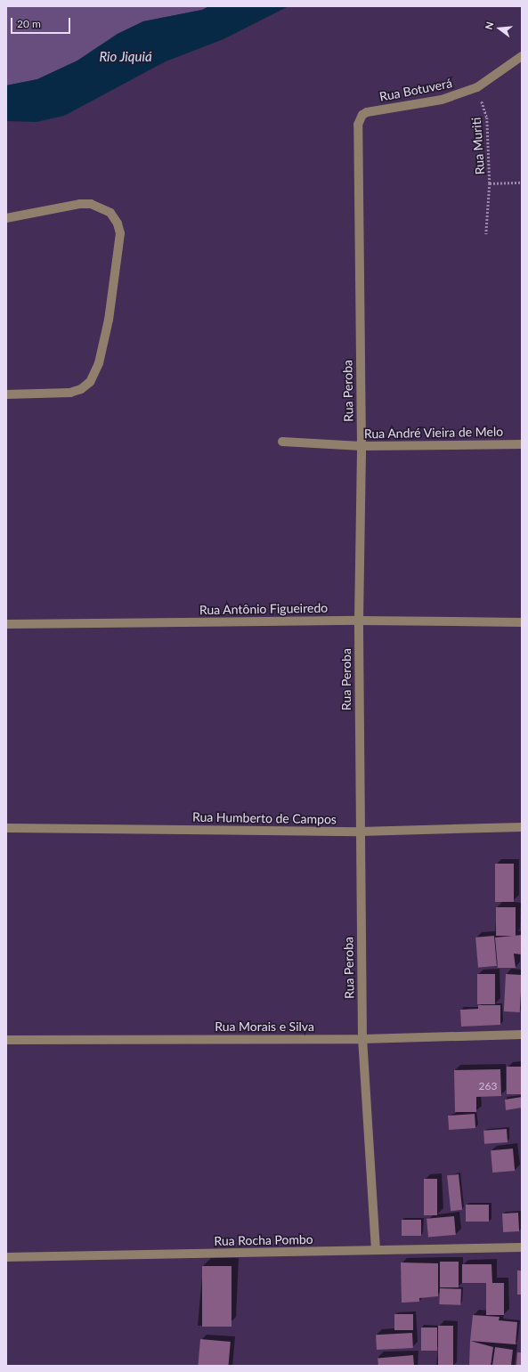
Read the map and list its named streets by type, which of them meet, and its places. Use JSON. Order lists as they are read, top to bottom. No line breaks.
{"streets":{"street":["Rua Botuverá","Rua Peroba","Rua André Vieira de Melo","Rua Antônio Figueiredo","Rua Humberto de Campos","Rua Morais e Silva","Rua Rocha Pombo"],"path":["Rua Muriti"]},"crossings":[["Rua Botuverá","Rua Muriti"],["Rua Botuverá","Rua Peroba"],["Rua Peroba","Rua André Vieira de Melo"],["Rua Peroba","Rua Antônio Figueiredo"],["Rua Peroba","Rua Humberto de Campos"],["Rua Peroba","Rua Morais e Silva"],["Rua Peroba","Rua Rocha Pombo"]],"water":["Rio Jiquiá"],"house_numbers":["263"],"scale_bar":"20 m","north":"left"}
